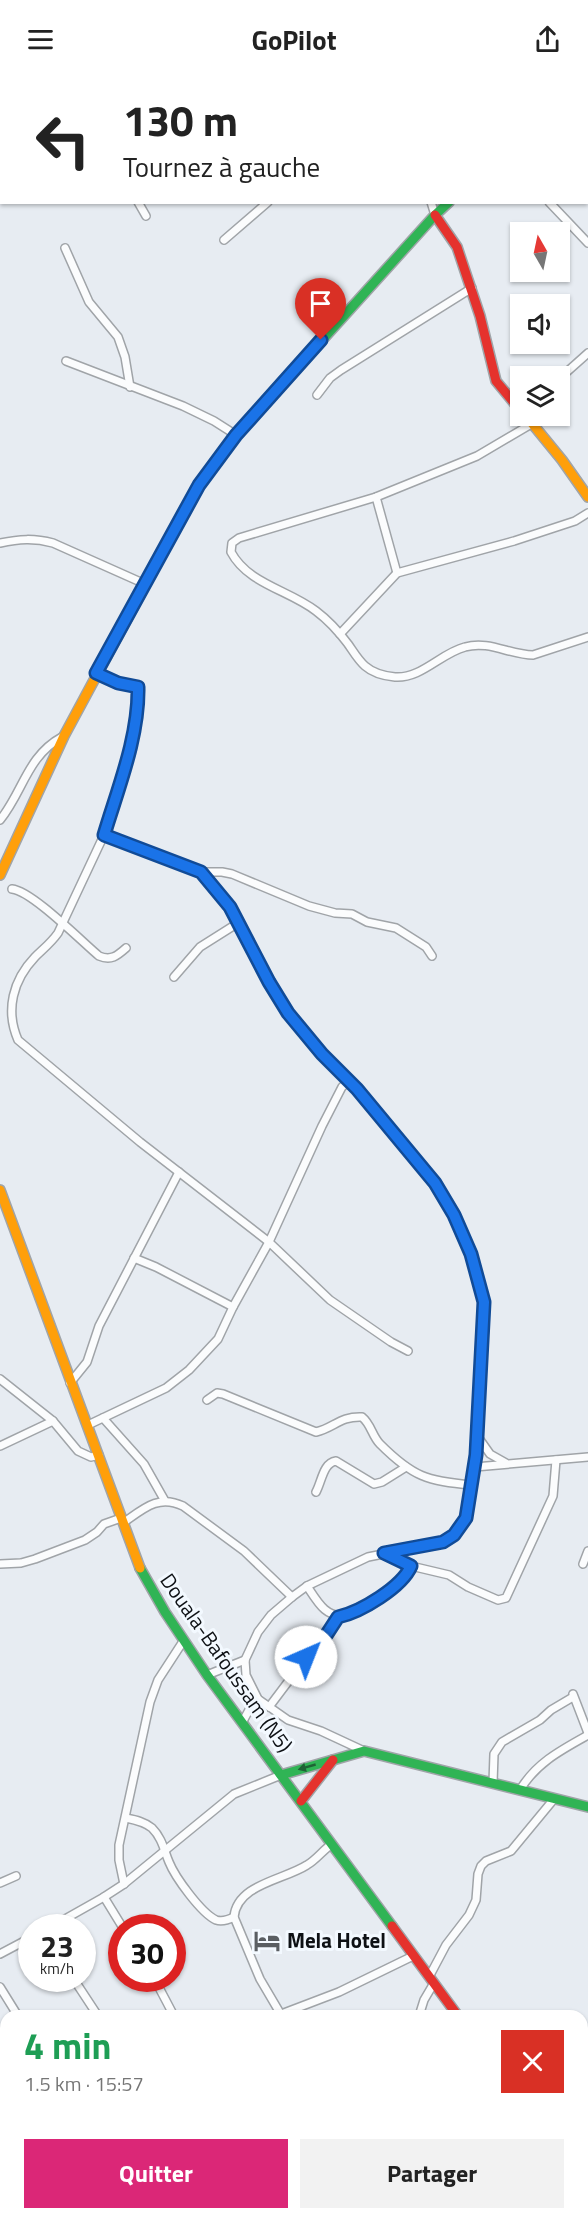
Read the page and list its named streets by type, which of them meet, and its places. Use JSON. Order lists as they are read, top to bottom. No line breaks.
{"streets":{"main road":["Douala-Bafoussam (N5)"]},"places":{"hotel":["Mela Hotel"]},"north":"top","page":{"header":"GoPilot","turn":["130 m","Tournez à gauche"],"speed":"23 km/h","limit":"30","heading":["4 min","1.5 km · 15:57"],"buttons":["Quitter","Partager"]}}
